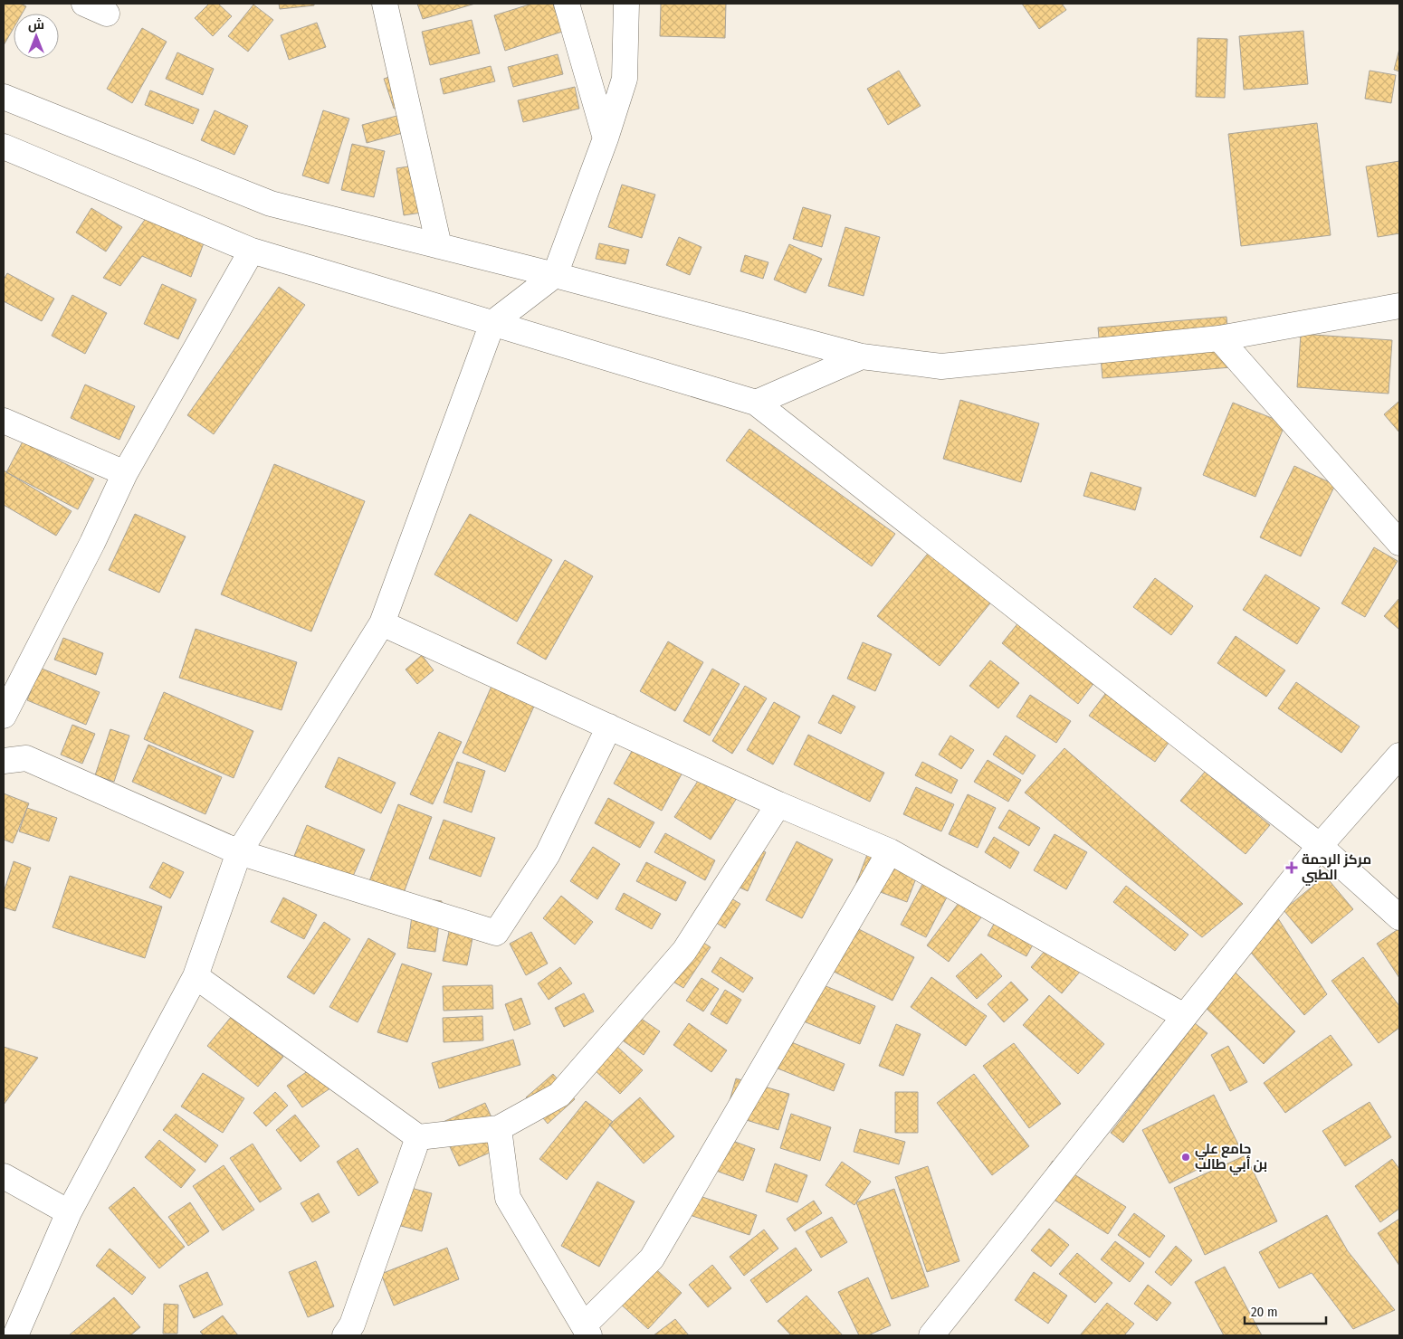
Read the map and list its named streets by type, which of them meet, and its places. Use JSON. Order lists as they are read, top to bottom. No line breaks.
{"places":{"health":["مركز الرحمة الطبي"],"other":["جامع علي بن أبي طالب"]},"scale_bar":"20 m","north":"top"}
